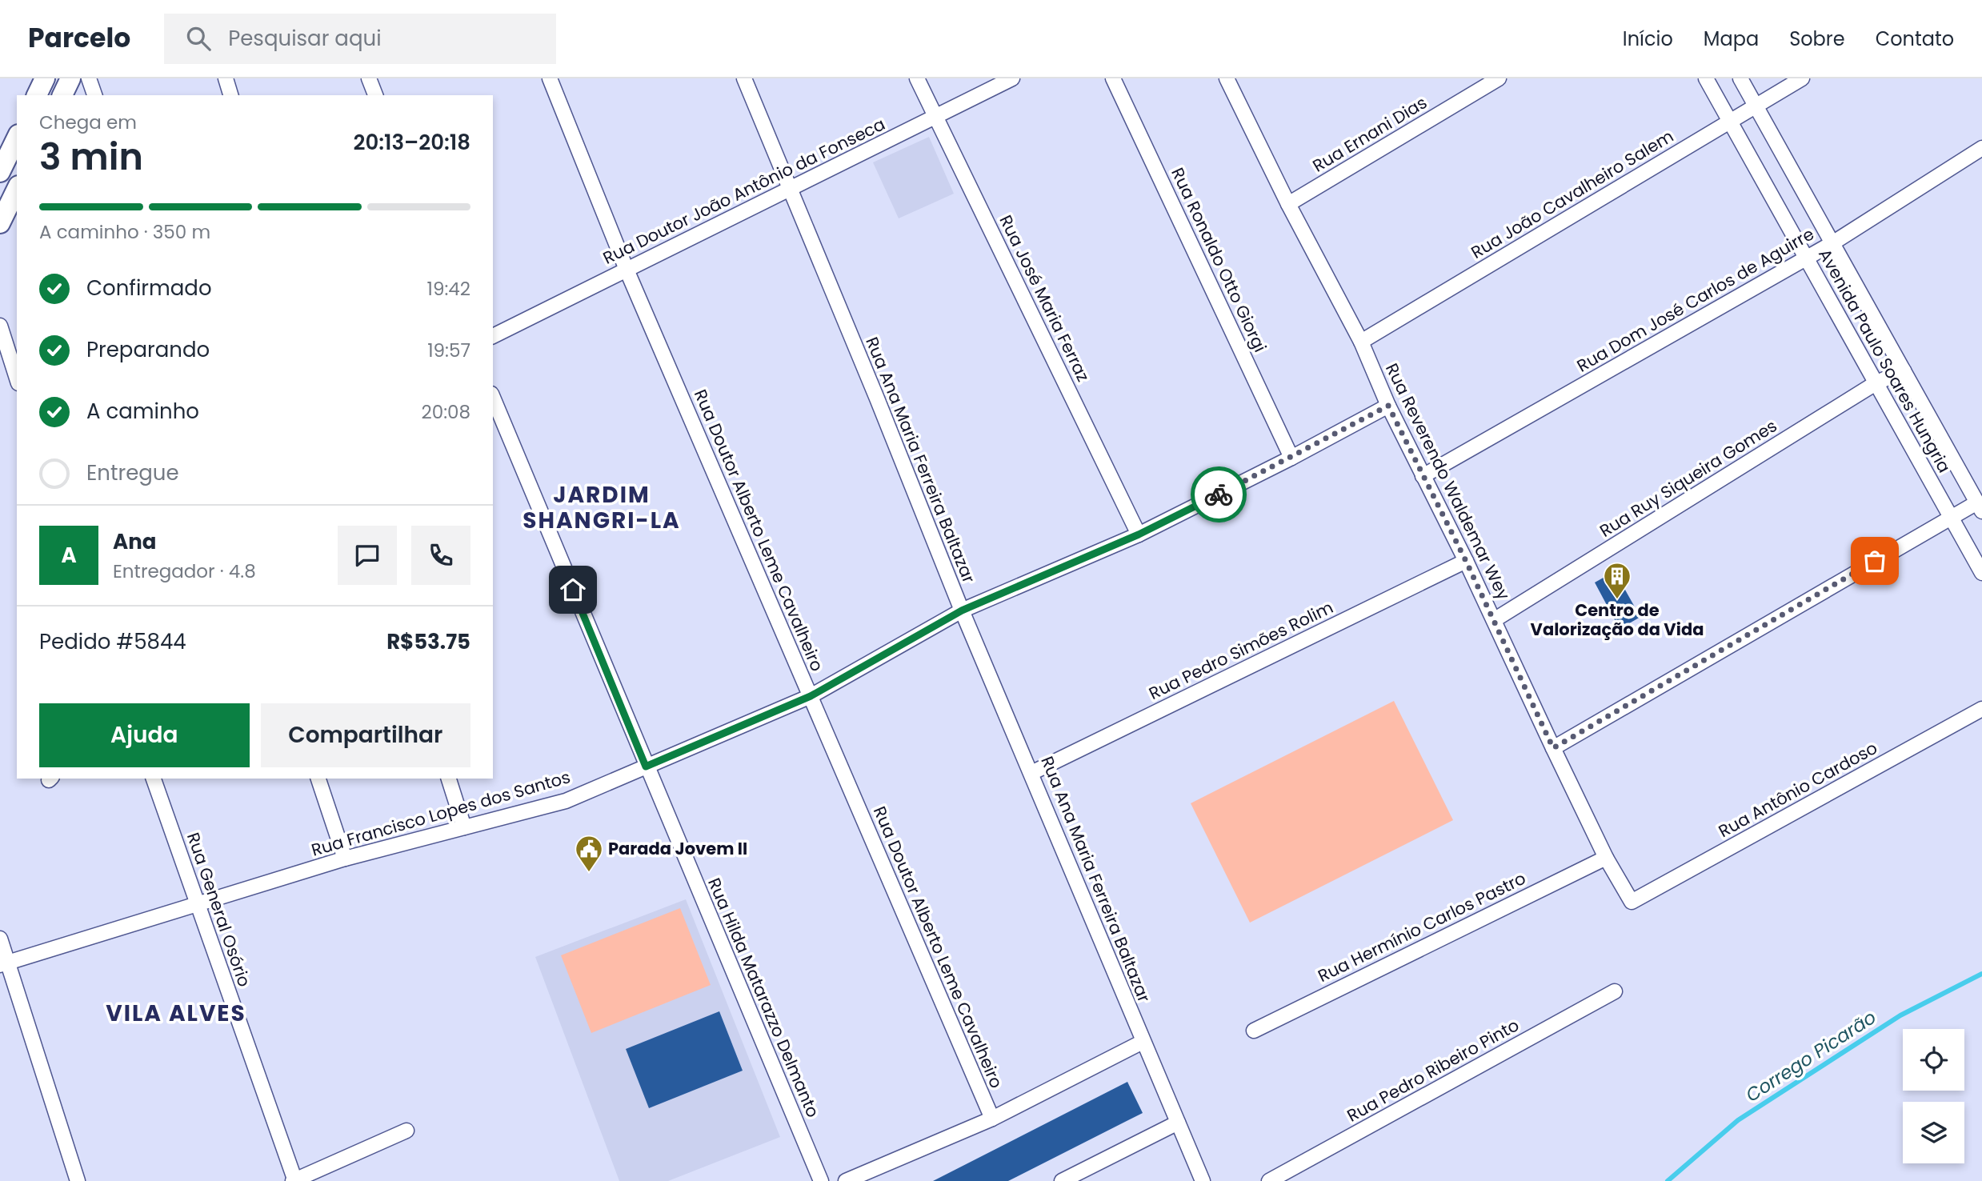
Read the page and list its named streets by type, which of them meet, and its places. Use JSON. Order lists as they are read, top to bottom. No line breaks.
{"streets":{"street":["Rua Ernani Dias","Rua Doutor João Antônio da Fonseca","Rua João Cavalheiro Salem","Rua Ronaldo Otto Giorgi","Rua José Maria Ferraz","Rua Dom José Carlos de Aguirre","Avenida Paulo Soares Hungria","Rua Ana Maria Ferreira Baltazar","Rua Ruy Siqueira Gomes","Rua Reverendo Waldemar Wey","Rua Doutor Alberto Leme Cavalheiro","Rua Pedro Simões Rolim","Rua Antônio Cardoso","Rua Francisco Lopes dos Santos","Rua General Osório","Rua Hermínio Carlos Pastro","Rua Hilda Matarazzo Delmanto","Rua Pedro Ribeiro Pinto"]},"crossings":[["Rua Ernani Dias","Rua Reverendo Waldemar Wey"],["Rua Doutor João Antônio da Fonseca","Rua José Maria Ferraz"],["Rua Doutor João Antônio da Fonseca","Rua Ana Maria Ferreira Baltazar"],["Rua Doutor João Antônio da Fonseca","Rua Doutor Alberto Leme Cavalheiro"],["Rua João Cavalheiro Salem","Avenida Paulo Soares Hungria"],["Rua João Cavalheiro Salem","Rua Reverendo Waldemar Wey"],["Rua Ronaldo Otto Giorgi","Rua Francisco Lopes dos Santos"],["Rua José Maria Ferraz","Rua Francisco Lopes dos Santos"],["Rua Dom José Carlos de Aguirre","Avenida Paulo Soares Hungria"],["Rua Dom José Carlos de Aguirre","Rua Reverendo Waldemar Wey"],["Avenida Paulo Soares Hungria","Rua Ruy Siqueira Gomes"],["Rua Ana Maria Ferreira Baltazar","Rua Pedro Simões Rolim"],["Rua Ana Maria Ferreira Baltazar","Rua Francisco Lopes dos Santos"],["Rua Ruy Siqueira Gomes","Rua Reverendo Waldemar Wey"],["Rua Reverendo Waldemar Wey","Rua Pedro Simões Rolim"],["Rua Reverendo Waldemar Wey","Rua Antônio Cardoso"],["Rua Reverendo Waldemar Wey","Rua Francisco Lopes dos Santos"],["Rua Reverendo Waldemar Wey","Rua Hermínio Carlos Pastro"],["Rua Doutor Alberto Leme Cavalheiro","Rua Francisco Lopes dos Santos"],["Rua Francisco Lopes dos Santos","Rua General Osório"],["Rua Francisco Lopes dos Santos","Rua Hilda Matarazzo Delmanto"]],"districts":["JARDIM SHANGRI-LA","VILA ALVES"],"water":["Corrego Picarão"],"places":{"building":["Centro de Valorização da Vida"],"public building":["Parada Jovem II"]},"page":{"header":"Parcelo","search":"Pesquisar aqui","nav":["Início","Mapa","Sobre","Contato"],"heading":["3 min","Chega em","20:13–20:18"],"panel":["Ana","Entregador · 4.8","Pedido #5844","R$53.75"],"bar":"A caminho · 350 m","list":[["Confirmado","19:42"],["Preparando","19:57"],["A caminho","20:08"],"Entregue"],"round":"A","buttons":["Ajuda","Compartilhar"]}}
